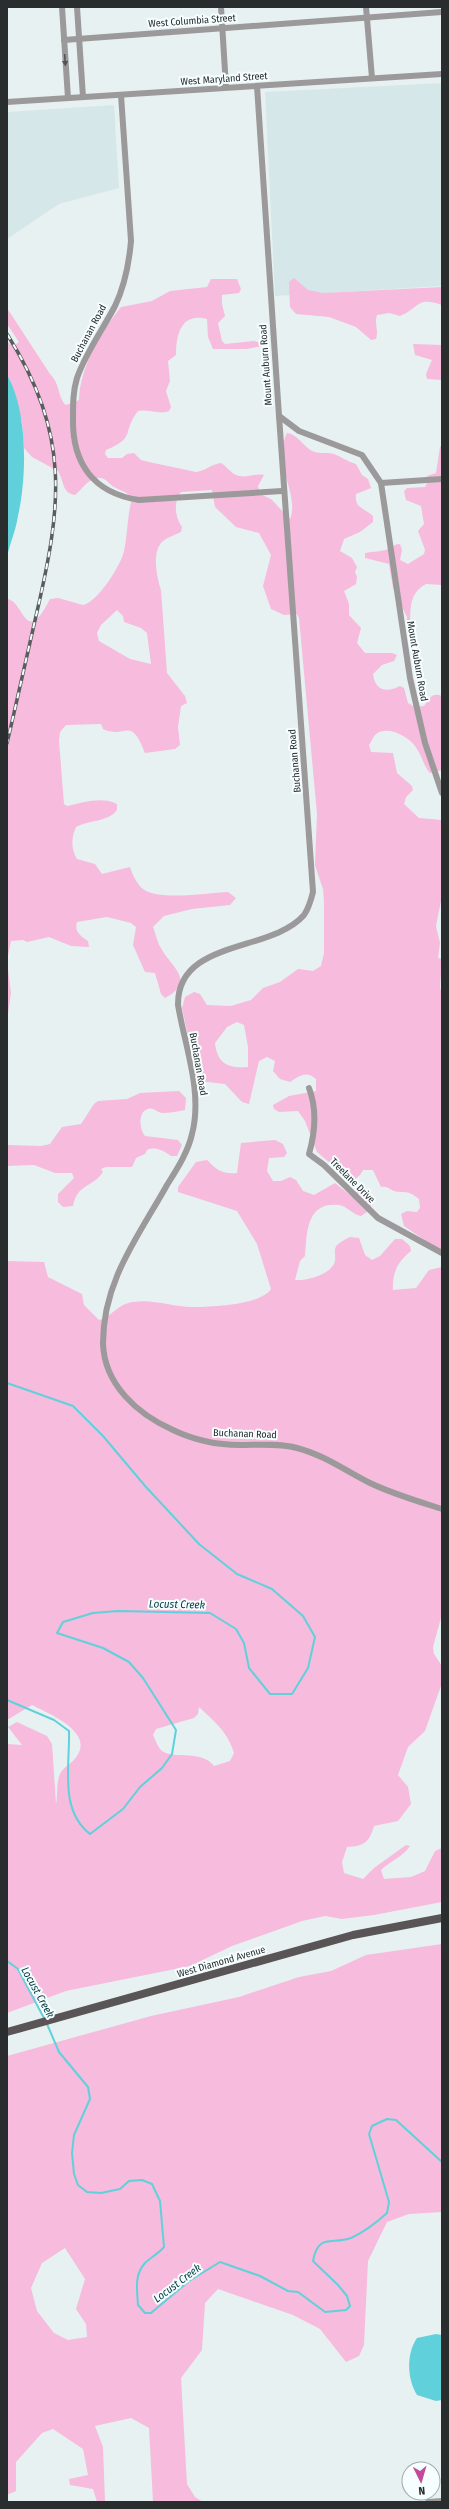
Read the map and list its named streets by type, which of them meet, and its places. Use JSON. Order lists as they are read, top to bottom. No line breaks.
{"streets":{"main road":["West Diamond Avenue"],"street":["West Columbia Street","West Maryland Street","Buchanan Road","Mount Auburn Road","Treelane Drive"]},"crossings":[["West Maryland Street","Buchanan Road"],["West Maryland Street","Mount Auburn Road"],["Buchanan Road","Mount Auburn Road"]],"water":["Locust Creek"],"north":"bottom"}
